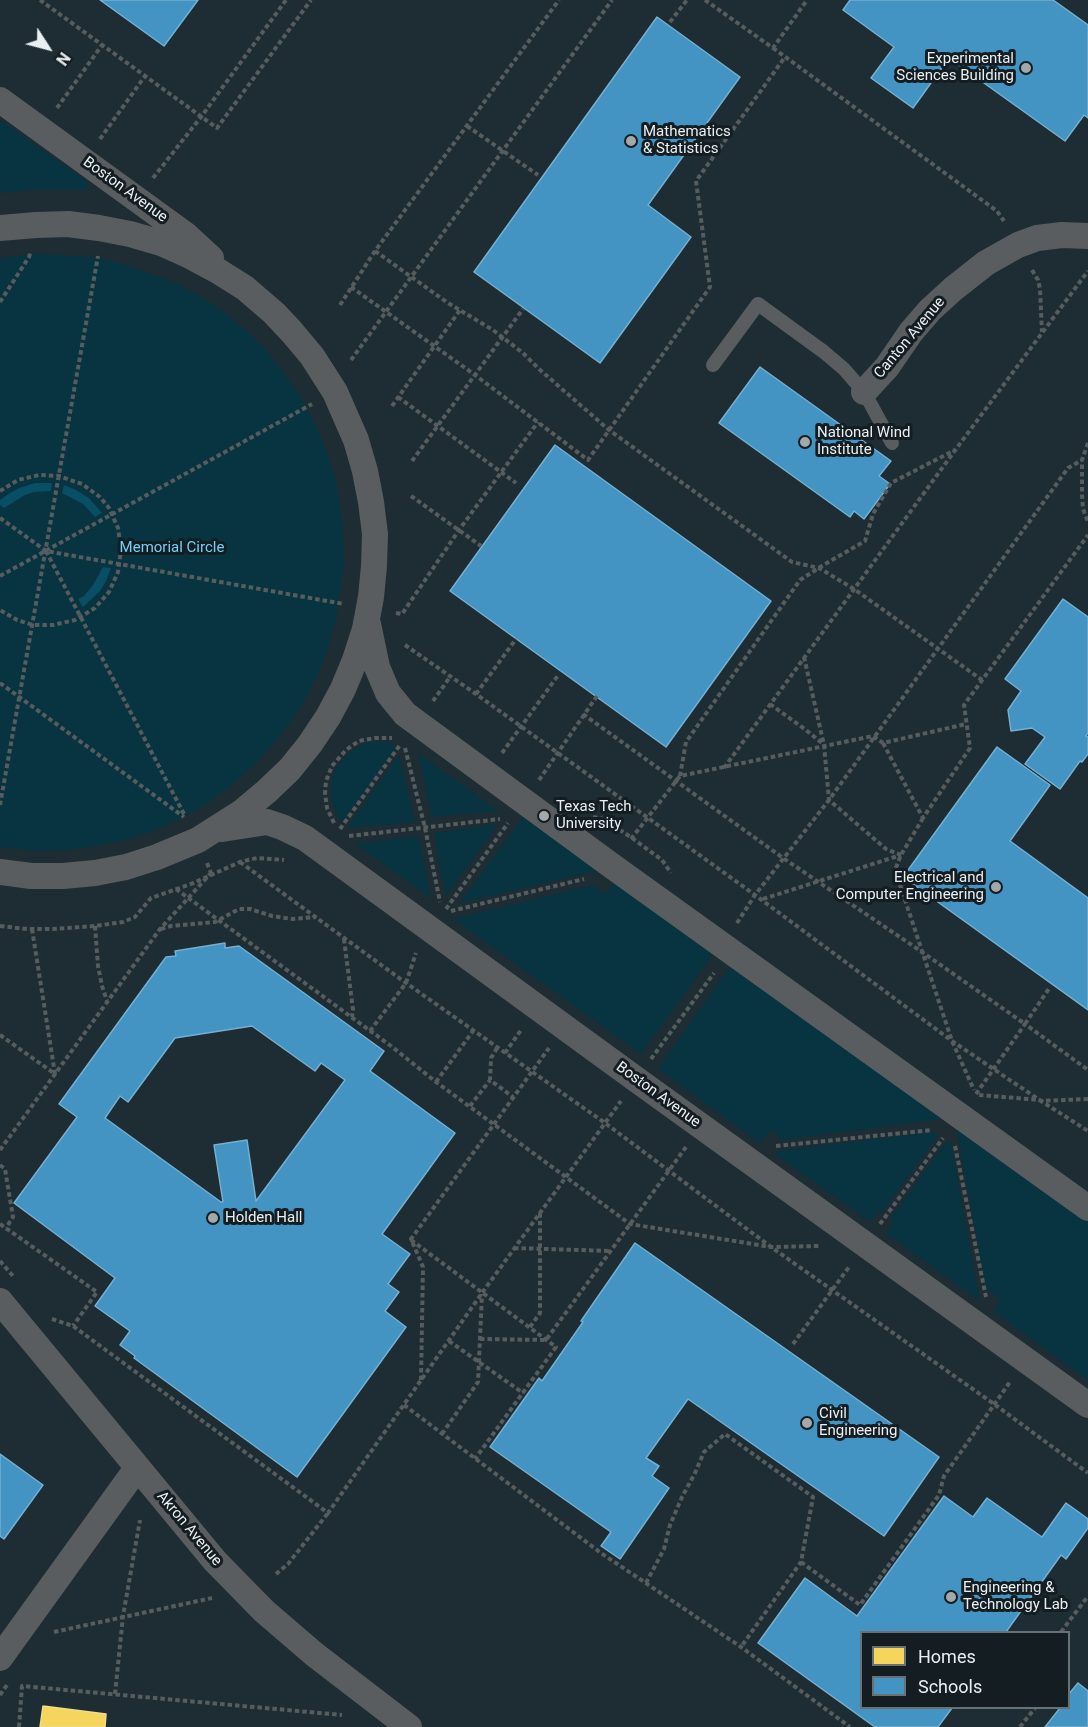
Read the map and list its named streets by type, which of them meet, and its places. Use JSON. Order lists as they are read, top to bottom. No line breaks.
{"streets":{"street":["Boston Avenue","Canton Avenue","Akron Avenue"]},"parks":["Memorial Circle"],"places":["Experimental Sciences Building","Mathematics & Statistics","National Wind Institute","Texas Tech University","Electrical and Computer Engineering","Holden Hall","Civil Engineering","Engineering & Technology Lab"],"legend":["Homes","Schools"],"north":"bottom right"}
